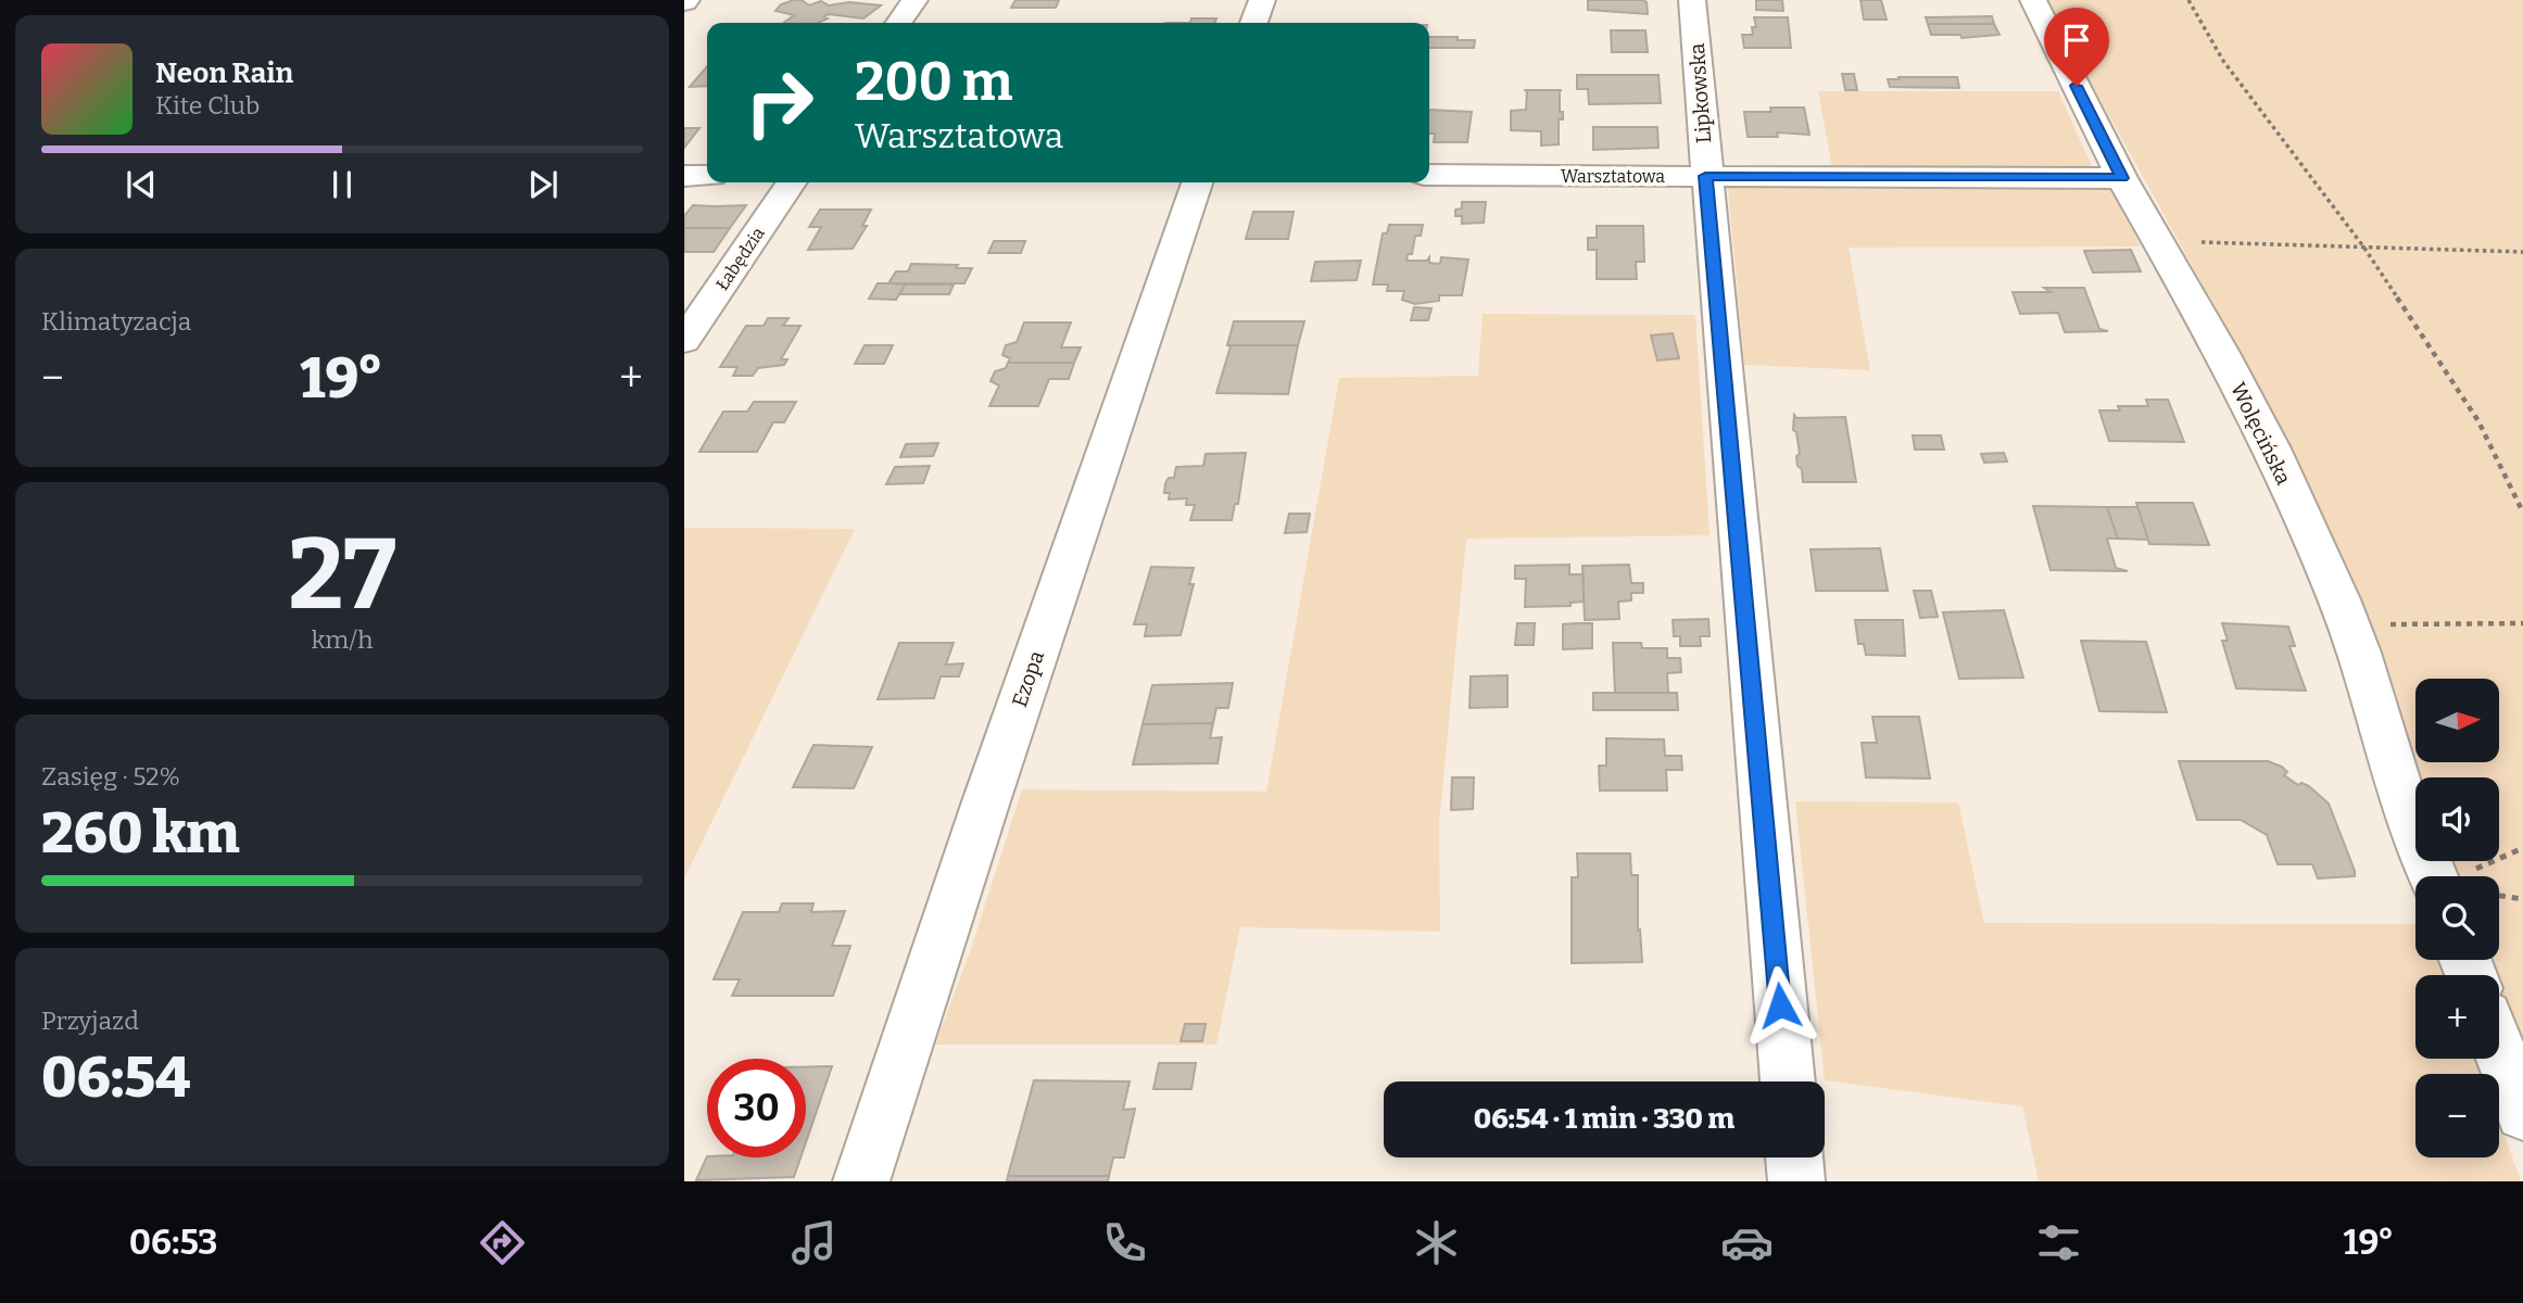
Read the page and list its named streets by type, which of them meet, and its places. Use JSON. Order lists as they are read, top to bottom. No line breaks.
{"streets":{"street":["Lipkowska","Warsztatowa","Łabędzia","Wolęcińska","Ezopa"]},"crossings":[["Lipkowska","Warsztatowa"],["Warsztatowa","Wolęcińska"]],"north":"right","page":{"turn":["200 m","Warsztatowa"],"song":["Neon Rain","Kite Club"],"tile":["Klimatyzacja",["27","km/h"],["Zasięg · 52%","260 km"],["Przyjazd","06:54"]],"heat":["−","19°","+"],"map_buttons":["+","−"],"limit":"30","trip":"06:54 · 1 min · 330 m","tabs":["06:53","19°"]}}
